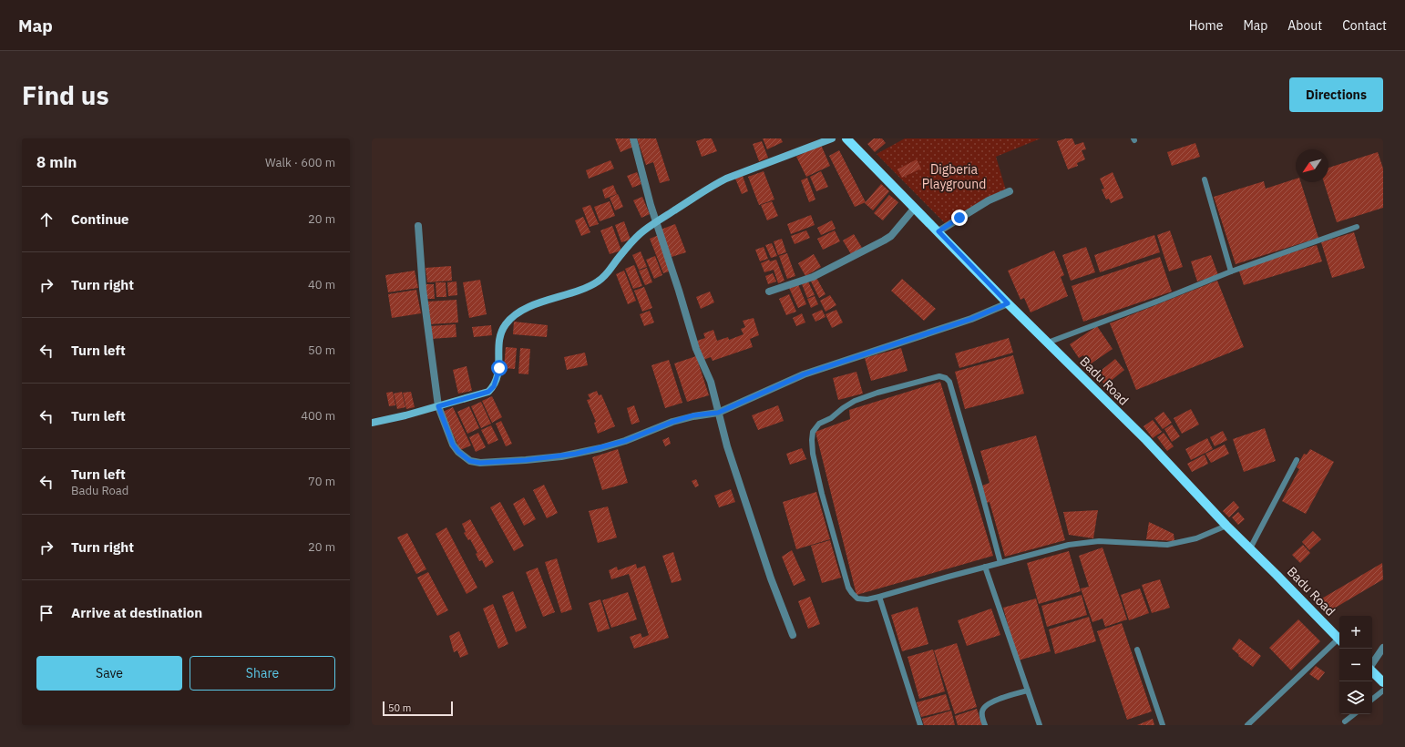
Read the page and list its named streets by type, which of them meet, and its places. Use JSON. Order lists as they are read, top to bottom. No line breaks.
{"streets":{"main road":["Badu Road"]},"parks":["Digberia Playground"],"scale_bar":"50 m","north":"bottom left","page":{"header":"Map","nav":["Home","Map","About","Contact"],"buttons":["Directions",["Save","Share"]],"title":"Find us","heading":["8 min","Walk · 600 m"],"list":[["Continue","20 m"],["Turn right","40 m"],["Turn left","50 m"],["Turn left","400 m"],["Turn left","Badu Road","70 m"],["Turn right","20 m"],"Arrive at destination"],"map_buttons":["+","−"],"scale":"50 m"}}
